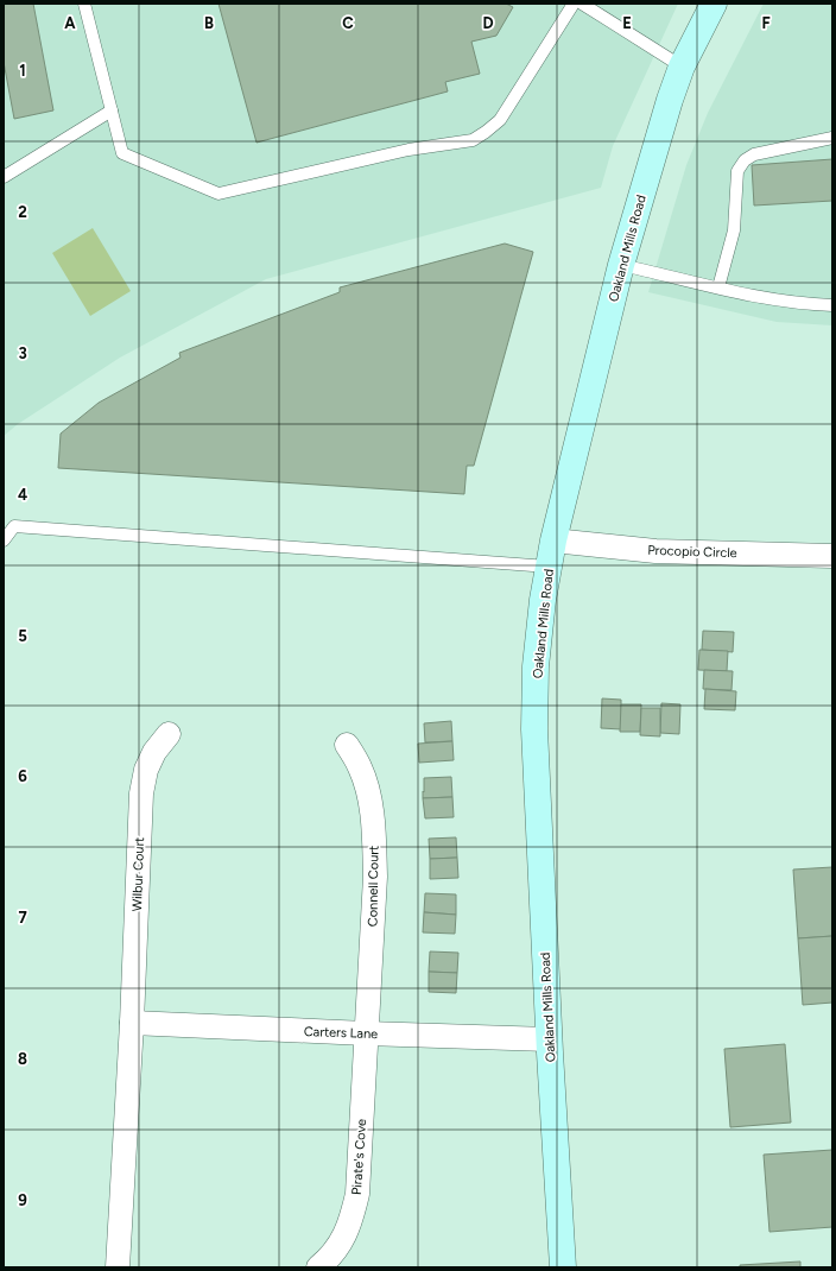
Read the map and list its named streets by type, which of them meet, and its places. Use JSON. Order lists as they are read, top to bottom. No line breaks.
{"streets":{"street":["Oakland Mills Road","Procopio Circle","Wilbur Court","Connell Court","Carters Lane","Pirate's Cove"]},"crossings":[["Oakland Mills Road","Procopio Circle"],["Oakland Mills Road","Carters Lane"],["Wilbur Court","Carters Lane"],["Connell Court","Carters Lane"],["Connell Court","Pirate's Cove"],["Carters Lane","Pirate's Cove"]],"grid":{"columns":["A","B","C","D","E","F"],"rows":["1","2","3","4","5","6","7","8","9"]}}
